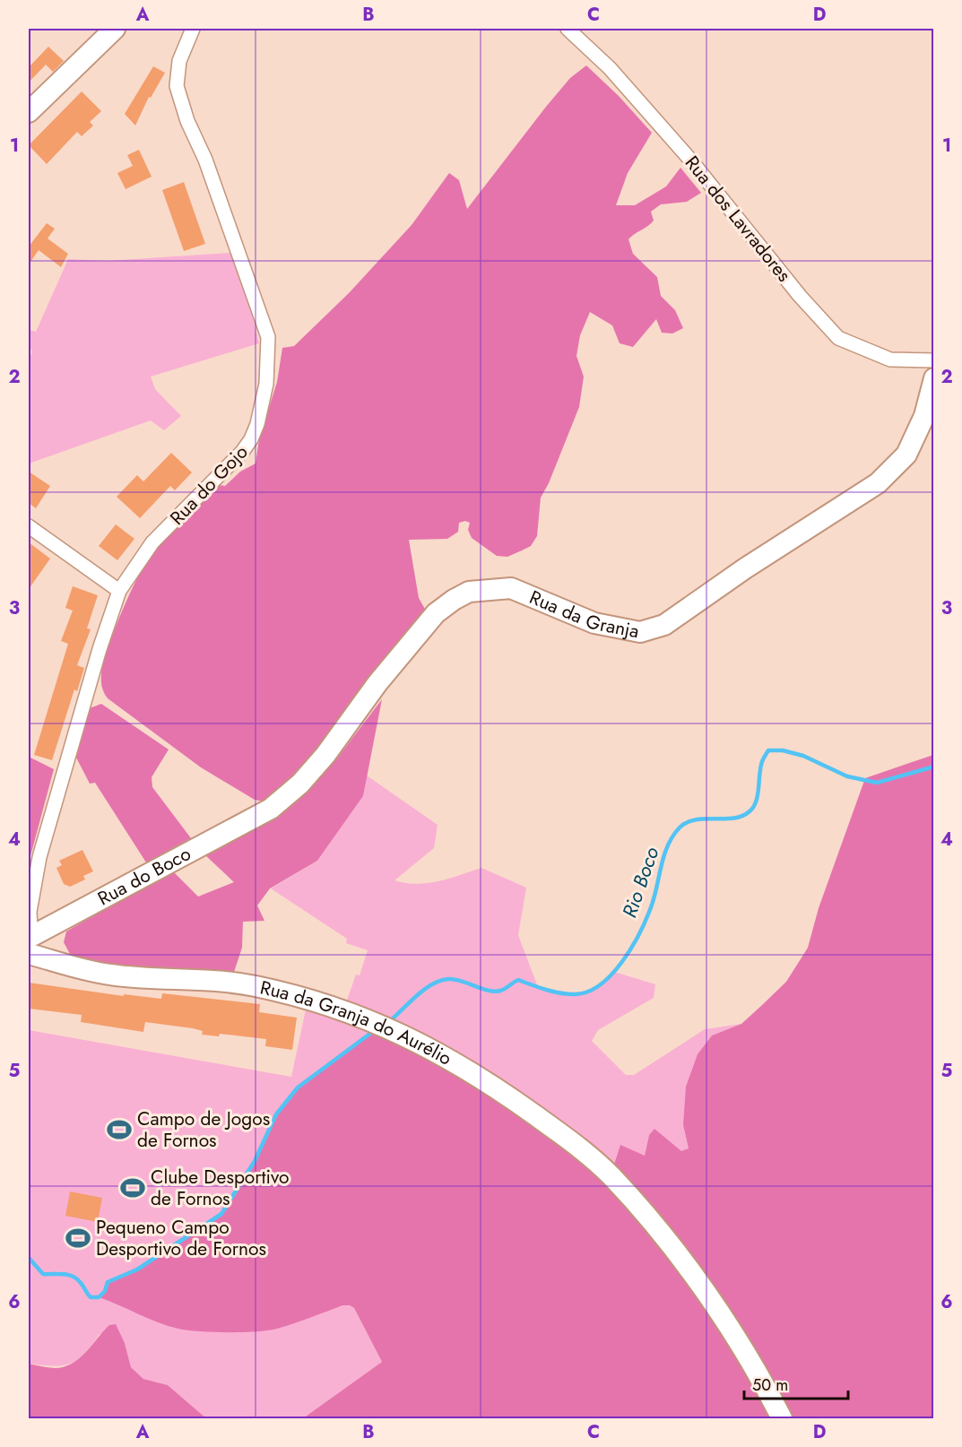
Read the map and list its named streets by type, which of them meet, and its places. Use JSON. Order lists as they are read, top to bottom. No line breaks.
{"streets":{"street":["Rua dos Lavradores","Rua do Gojo","Rua da Granja","Rua do Boco","Rua da Granja do Aurélio"]},"crossings":[["Rua do Gojo","Rua do Boco"],["Rua do Gojo","Rua da Granja do Aurélio"],["Rua da Granja","Rua do Boco"],["Rua do Boco","Rua da Granja do Aurélio"]],"water":["Rio Boco"],"places":{"sports":["Campo de Jogos de Fornos","Clube Desportivo de Fornos","Pequeno Campo Desportivo de Fornos"]},"scale_bar":"50 m","grid":{"columns":["A","B","C","D"],"rows":["1","2","3","4","5","6"]}}
